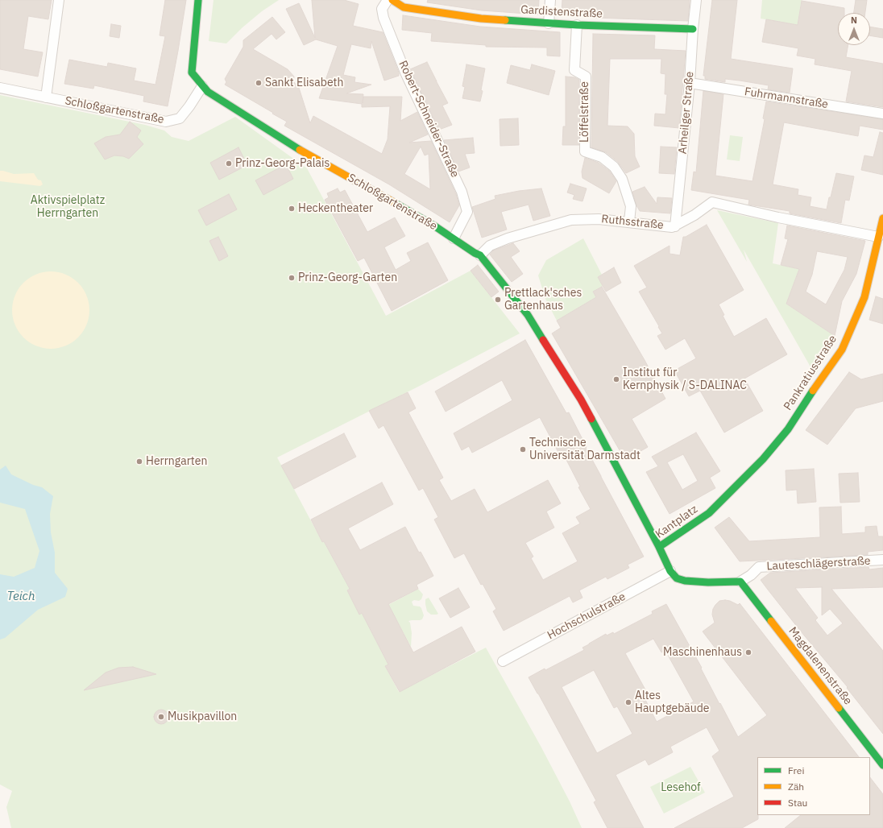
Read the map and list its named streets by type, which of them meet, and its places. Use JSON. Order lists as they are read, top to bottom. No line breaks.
{"streets":{"street":["Gardistenstraße","Fuhrmannstraße","Schloßgartenstraße","Löffelstraße","Arheilger Straße","Robert-Schneider-Straße","Ruthsstraße","Pankratiusstraße","Kantplatz","Lauteschlägerstraße","Hochschulstraße","Magdalenenstraße"]},"crossings":[["Gardistenstraße","Löffelstraße"],["Gardistenstraße","Arheilger Straße"],["Fuhrmannstraße","Arheilger Straße"],["Schloßgartenstraße","Robert-Schneider-Straße"],["Schloßgartenstraße","Ruthsstraße"],["Schloßgartenstraße","Kantplatz"],["Löffelstraße","Ruthsstraße"],["Arheilger Straße","Ruthsstraße"],["Ruthsstraße","Pankratiusstraße"],["Pankratiusstraße","Kantplatz"],["Kantplatz","Lauteschlägerstraße"],["Kantplatz","Hochschulstraße"],["Kantplatz","Magdalenenstraße"],["Lauteschlägerstraße","Magdalenenstraße"]],"water":["Teich"],"parks":["Aktivspielplatz Herrngarten","Lesehof"],"places":["Sankt Elisabeth","Prinz-Georg-Palais","Heckentheater","Prinz-Georg-Garten","Prettlack'sches Gartenhaus","Institut für Kernphysik / S-DALINAC","Technische Universität Darmstadt","Herrngarten","Maschinenhaus","Altes Hauptgebäude","Musikpavillon"],"legend":["Frei","Zäh","Stau"],"north":"top"}
